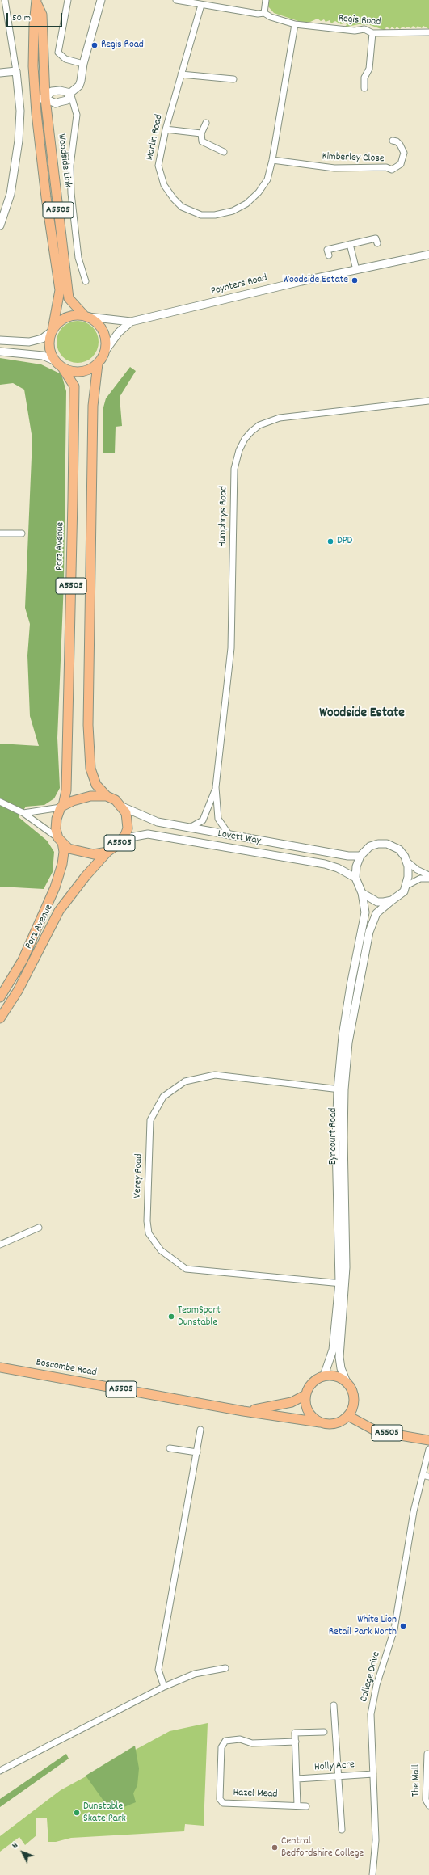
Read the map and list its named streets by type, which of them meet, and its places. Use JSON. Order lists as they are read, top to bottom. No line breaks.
{"streets":{"main road":["Woodside Link","A5505","Porz Avenue","Boscombe Road"],"street":["Regis Road","Marlin Road","Kimberley Close","Poynters Road","Humphrys Road","Lovett Way","Eyncourt Road","Verey Road","College Drive","Holly Acre","The Mall","Hazel Mead"]},"crossings":[["Regis Road","Marlin Road"],["Marlin Road","Kimberley Close"],["Woodside Link","A5505"],["Woodside Link","Poynters Road"],["Woodside Link","Porz Avenue"],["A5505","Poynters Road"],["A5505","Porz Avenue"],["A5505","Lovett Way"],["A5505","Eyncourt Road"],["A5505","Boscombe Road"],["Poynters Road","Porz Avenue"],["Humphrys Road","Lovett Way"],["Porz Avenue","Lovett Way"],["Lovett Way","Eyncourt Road"],["Eyncourt Road","Verey Road"],["Eyncourt Road","Boscombe Road"],["College Drive","Holly Acre"]],"districts":["Woodside Estate"],"places":["Regis Road","Woodside Estate","DPD","TeamSport Dunstable","White Lion Retail Park North","Dunstable Skate Park","Central Bedfordshire College"],"scale_bar":"50 m","north":"top left"}
